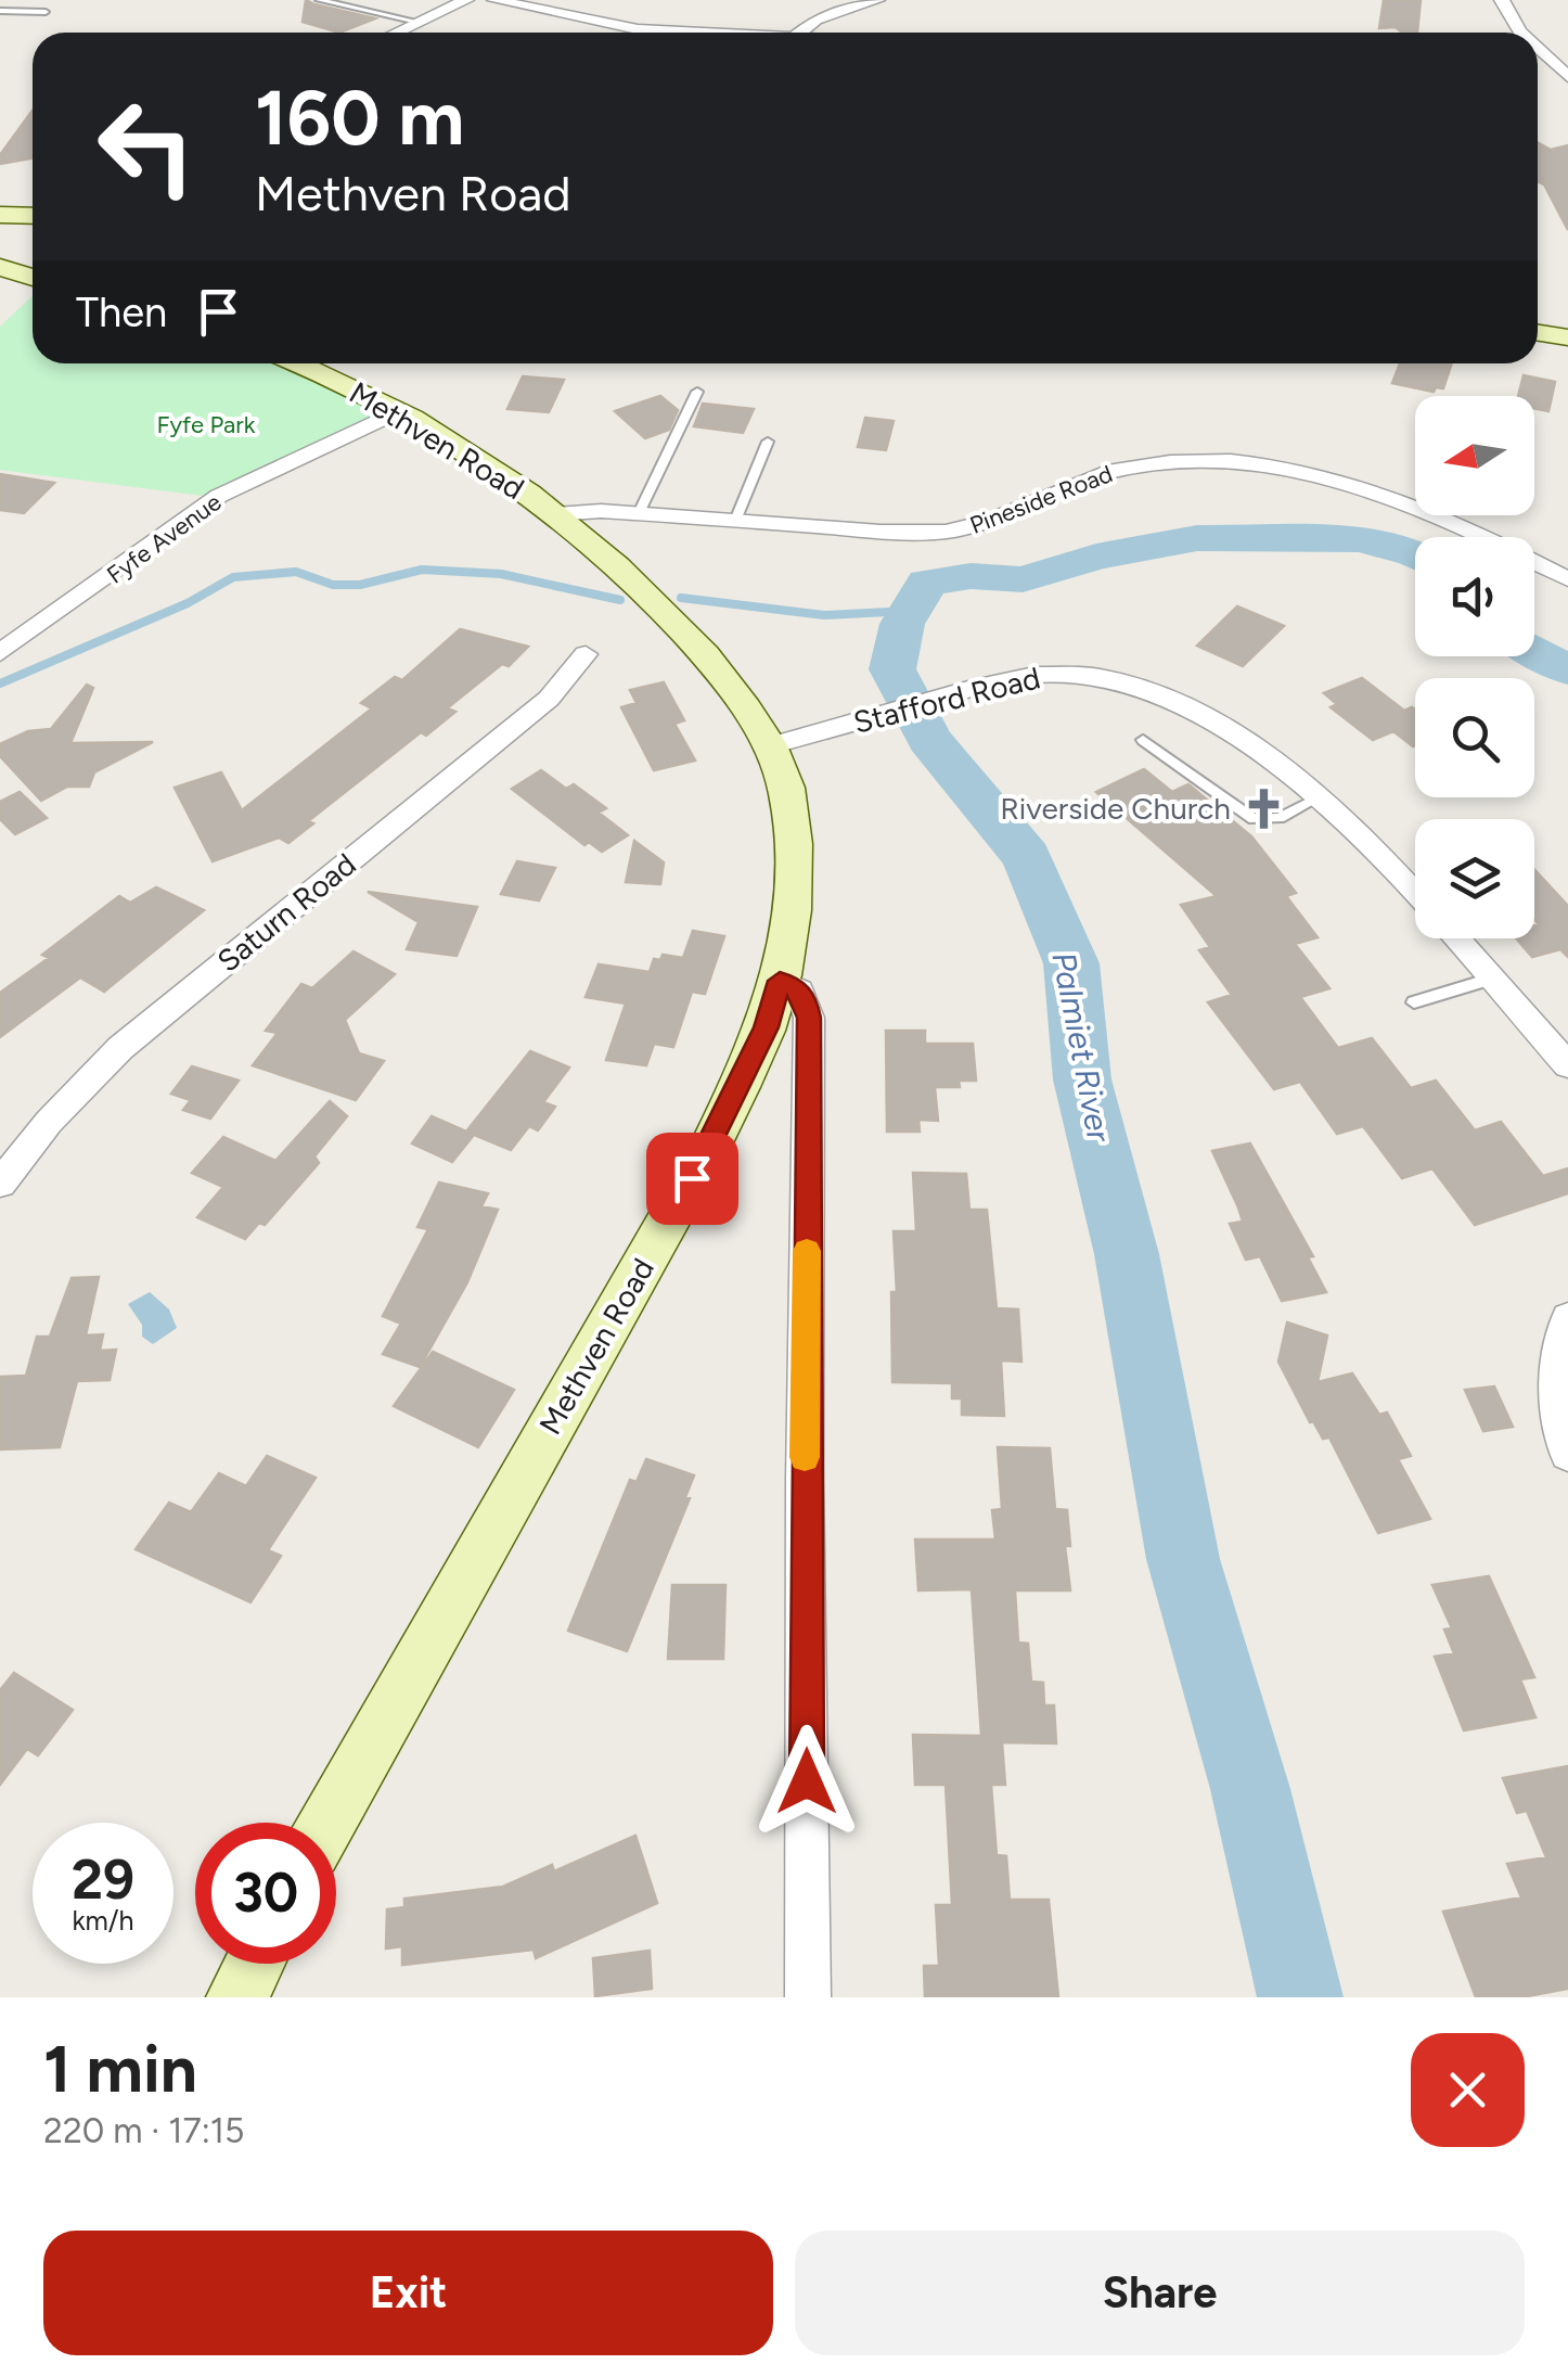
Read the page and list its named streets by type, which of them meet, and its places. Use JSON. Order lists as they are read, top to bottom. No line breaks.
{"streets":{"street":["Methven Road","Pineside Road","Fyfe Avenue","Stafford Road","Saturn Road"]},"crossings":[["Methven Road","Pineside Road"],["Methven Road","Fyfe Avenue"],["Methven Road","Stafford Road"]],"water":["Palmiet River"],"parks":["Fyfe Park"],"places":{"church":["Riverside Church"]},"north":"left","page":{"turn":["160 m","Methven Road"],"then":"Then","speed":"29 km/h","limit":"30","heading":["1 min","220 m · 17:15"],"buttons":["Exit","Share"]}}
